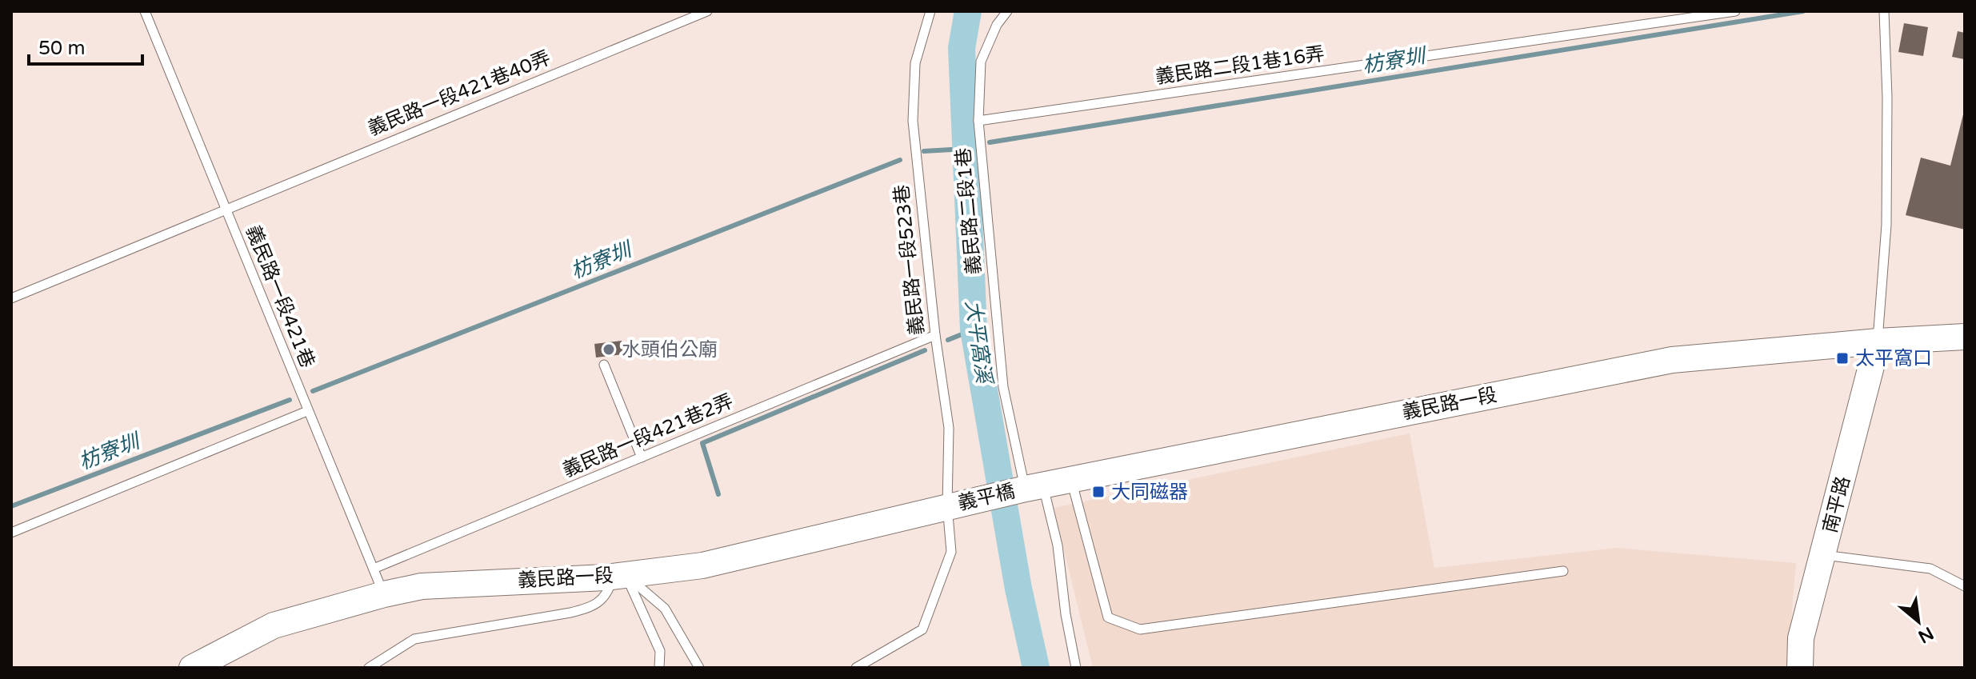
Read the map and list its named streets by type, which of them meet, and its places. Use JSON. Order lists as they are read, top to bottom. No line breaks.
{"streets":{"street":["義民路一段","義平橋","南平路"],"lane":["義民路二段1巷16弄","義民路一段421巷40弄","義民路二段1巷","義民路一段523巷","義民路一段421巷","義民路一段421巷2弄"]},"crossings":[["義民路二段1巷16弄","義民路二段1巷"],["義民路一段421巷40弄","義民路一段421巷"],["義民路二段1巷","義民路一段"],["義民路二段1巷","義平橋"],["義民路一段523巷","義民路一段"],["義民路一段523巷","義民路一段421巷2弄"],["義民路一段523巷","義平橋"],["義民路一段421巷","義民路一段"],["義民路一段421巷","義民路一段421巷2弄"],["義民路一段","義平橋"],["義民路一段","南平路"]],"water":["枋寮圳","大平窩溪"],"places":{"other":["水頭伯公廟"],"transit":["太平窩口","大同磁器"]},"scale_bar":"50 m","north":"bottom right"}
